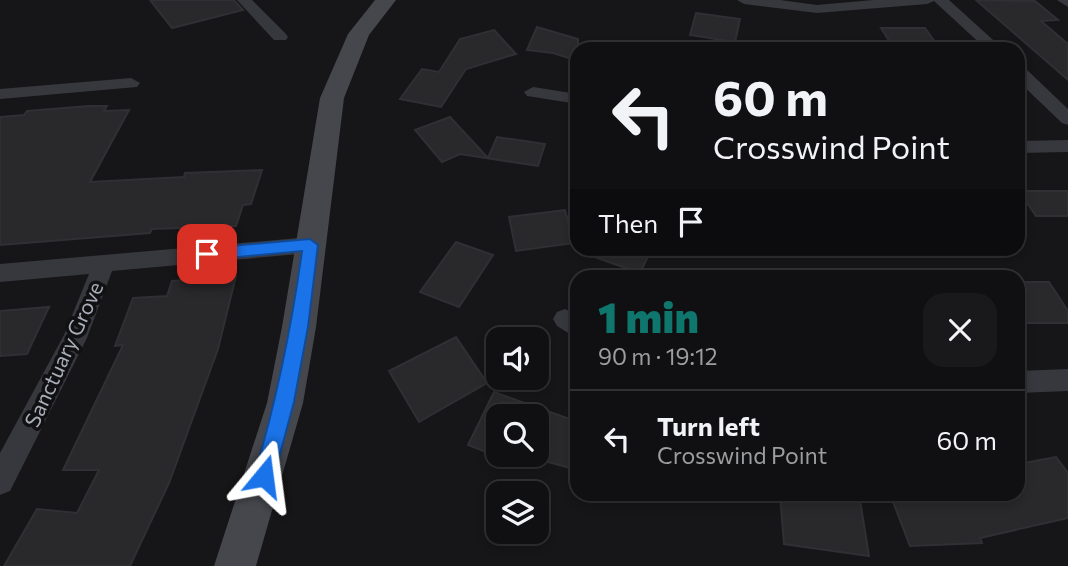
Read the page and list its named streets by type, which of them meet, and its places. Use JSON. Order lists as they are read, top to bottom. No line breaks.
{"streets":{"street":["Sanctuary Grove"]},"page":{"turn":["60 m","Crosswind Point"],"then":"Then","heading":["1 min","90 m · 19:12"],"list":[{"name":"Turn left","note":"Crosswind Point","value":"60 m"}]}}
